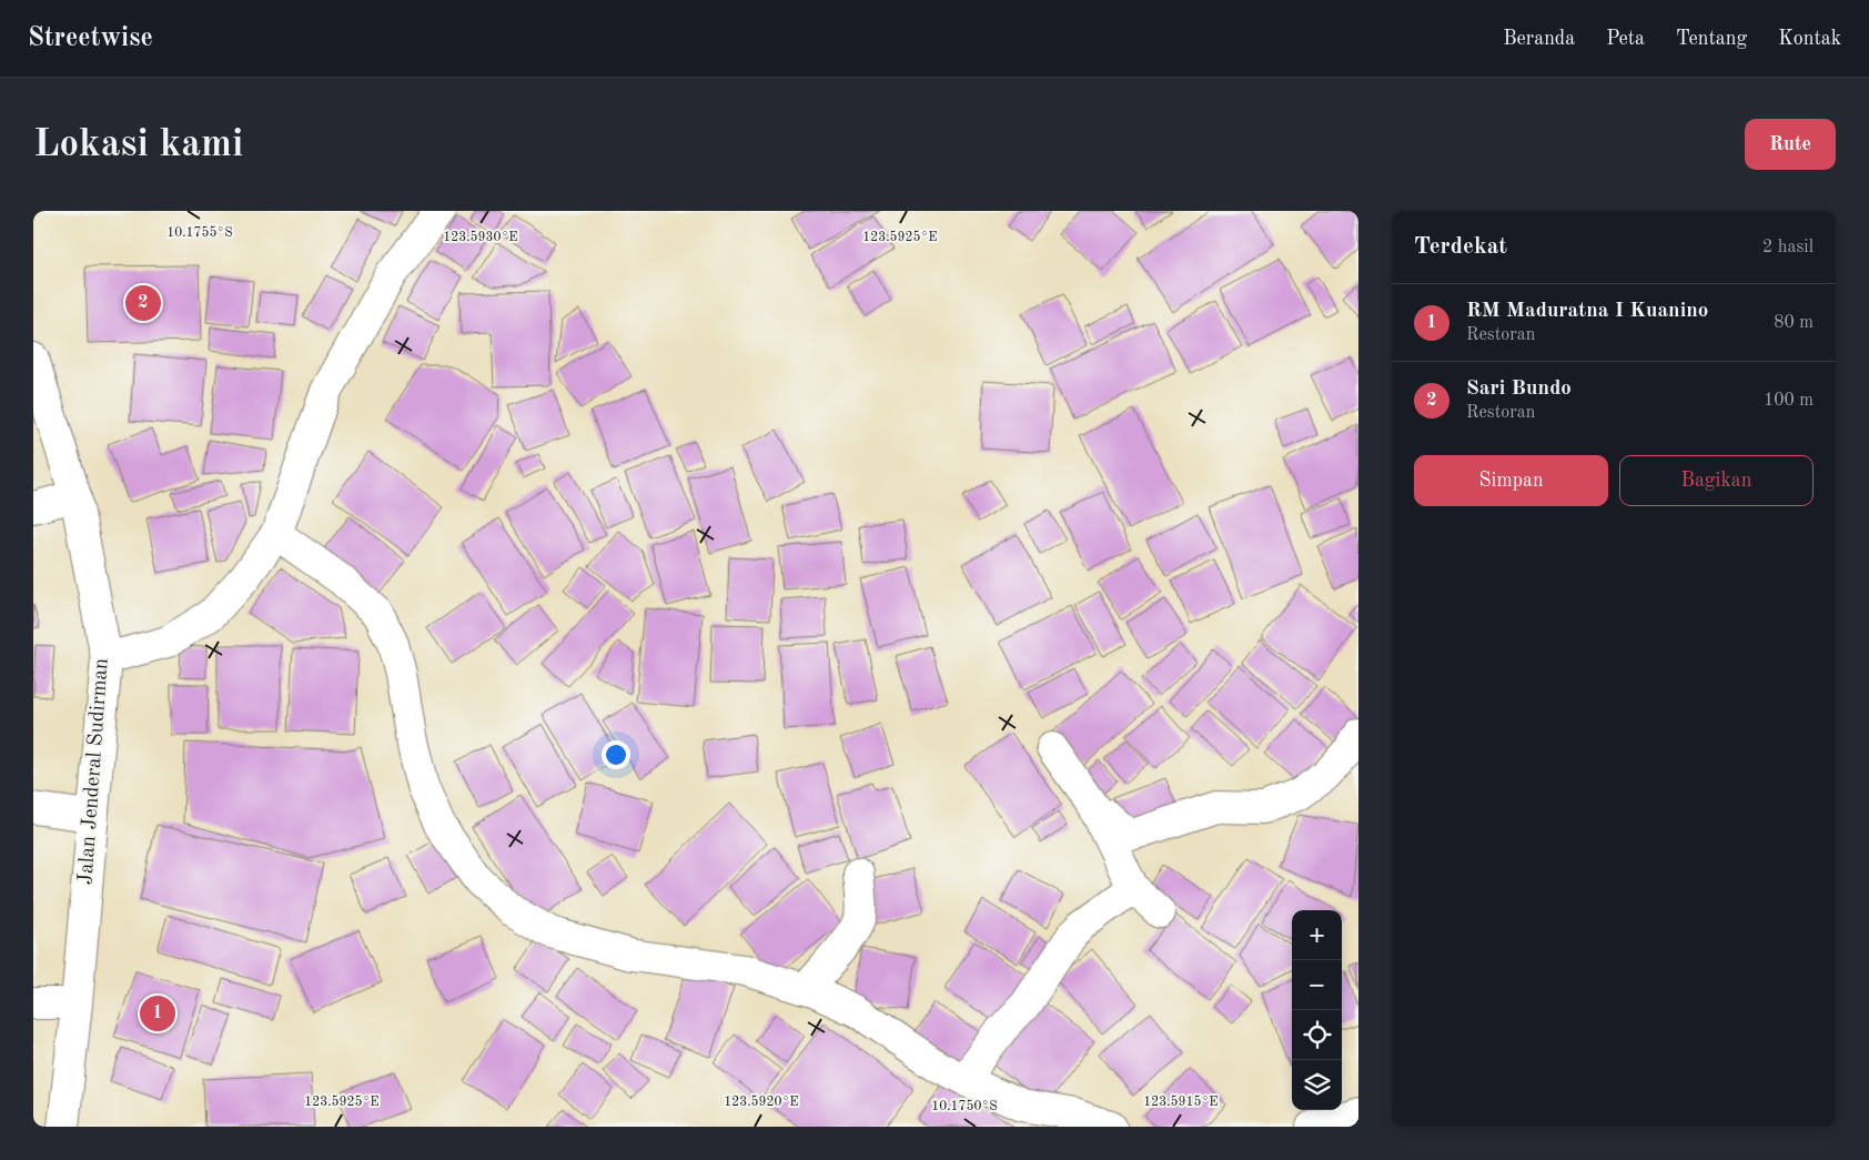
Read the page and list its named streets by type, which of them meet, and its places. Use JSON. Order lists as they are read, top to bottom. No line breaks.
{"streets":{"street":["Jalan Jenderal Sudirman"]},"page":{"header":"Streetwise","nav":["Beranda","Peta","Tentang","Kontak"],"buttons":["Rute",["Simpan","Bagikan"]],"title":"Lokasi kami","heading":["Terdekat","2 hasil"],"pins":["2","1"],"list":[{"mark":"1","name":"RM Maduratna I Kuanino","note":"Restoran","value":"80 m"},{"mark":"2","name":"Sari Bundo","note":"Restoran","value":"100 m"}],"map_buttons":["+","−"]},"coordinates":["10.1755°S","123.5930°E","123.5925°E","123.5920°E","123.5915°E","10.1750°S"]}
